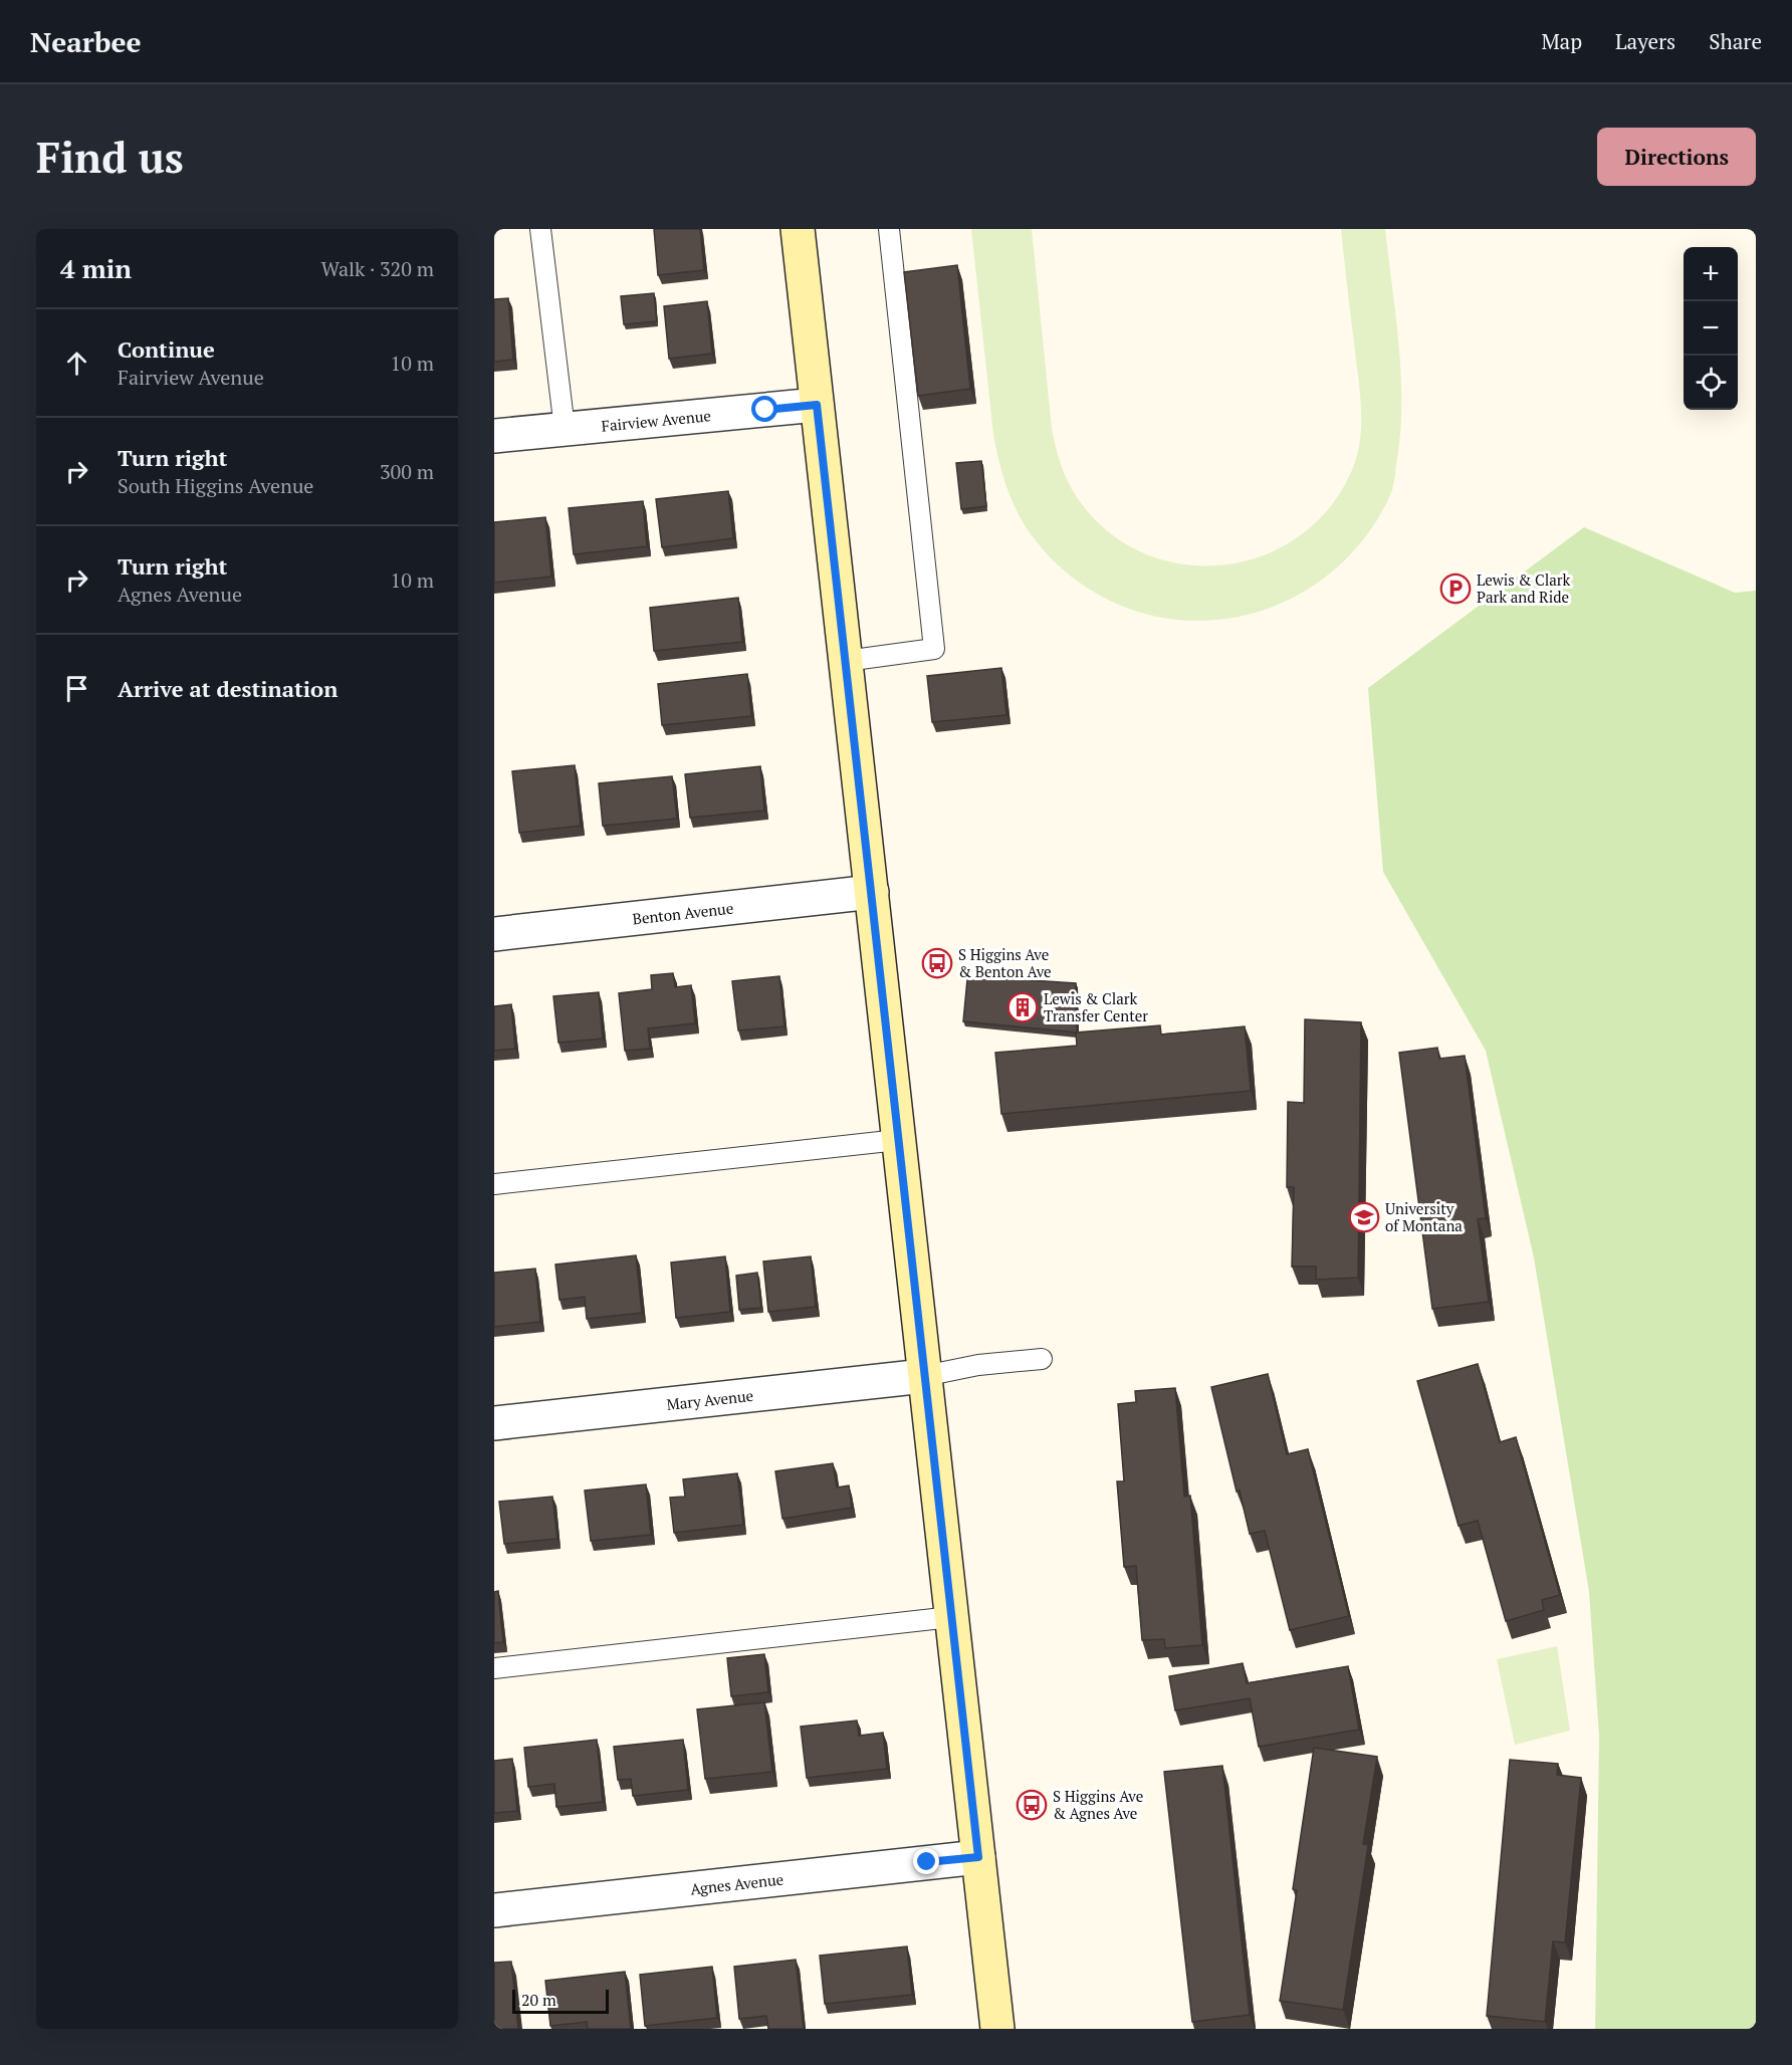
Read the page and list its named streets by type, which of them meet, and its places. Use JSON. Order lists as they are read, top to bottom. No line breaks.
{"streets":{"street":["Fairview Avenue","Benton Avenue","Mary Avenue","Agnes Avenue"]},"places":{"parking":["Lewis & Clark Park and Ride"],"bus stop":["S Higgins Ave & Benton Ave","S Higgins Ave & Agnes Ave"],"building":["Lewis & Clark Transfer Center"],"school or university":["University of Montana"]},"scale_bar":"20 m","page":{"header":"Nearbee","nav":["Map","Layers","Share"],"buttons":"Directions","title":"Find us","heading":["4 min","Walk · 320 m"],"map_buttons":["+","−"],"list":[["Continue","Fairview Avenue","10 m"],["Turn right","South Higgins Avenue","300 m"],["Turn right","Agnes Avenue","10 m"],"Arrive at destination"],"scale":"20 m"}}
